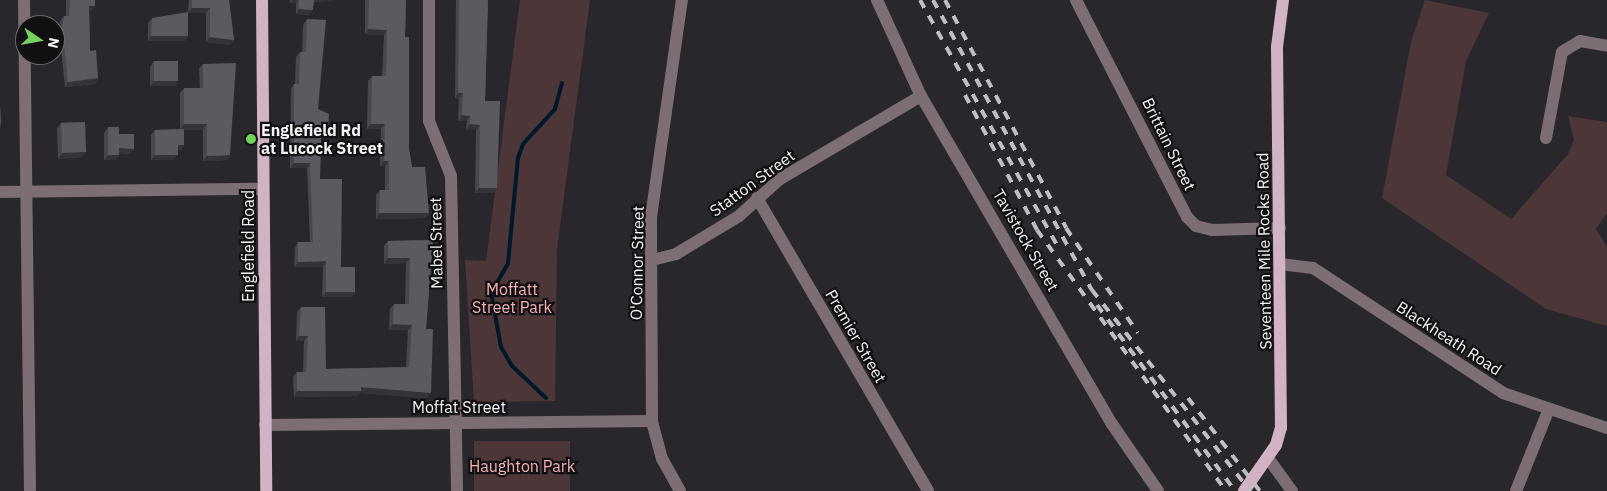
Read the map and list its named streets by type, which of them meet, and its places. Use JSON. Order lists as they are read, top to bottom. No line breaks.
{"streets":{"main road":["Englefield Road","Seventeen Mile Rocks Road"],"street":["Brittain Street","Statton Street","Tavistock Street","Mabel Street","O'Connor Street","Premier Street","Blackheath Road","Moffat Street"]},"crossings":[["Brittain Street","Seventeen Mile Rocks Road"],["Statton Street","Tavistock Street"],["Statton Street","O'Connor Street"],["Statton Street","Premier Street"],["Mabel Street","Moffat Street"],["Englefield Road","Moffat Street"],["Seventeen Mile Rocks Road","Blackheath Road"],["O'Connor Street","Moffat Street"]],"parks":["Moffatt Street Park","Haughton Park"],"places":["Englefield Rd at Lucock Street"],"north":"right"}
